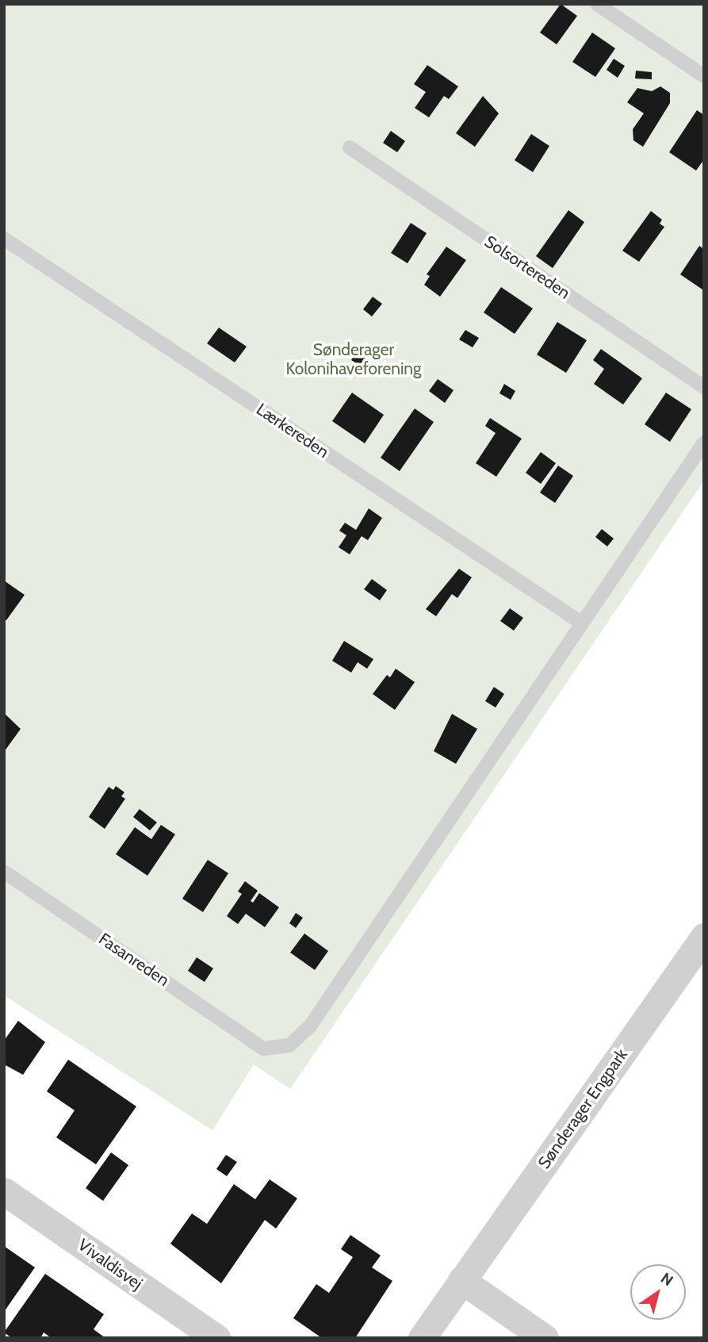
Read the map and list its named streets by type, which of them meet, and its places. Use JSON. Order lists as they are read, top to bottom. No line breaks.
{"streets":{"street":["Sønderager Engpark","Vivaldisvej"],"lane":["Solsortereden","Lærkereden","Fasanreden"]},"crossings":[["Lærkereden","Fasanreden"]],"parks":["Sønderager Kolonihaveforening"],"north":"top right"}
